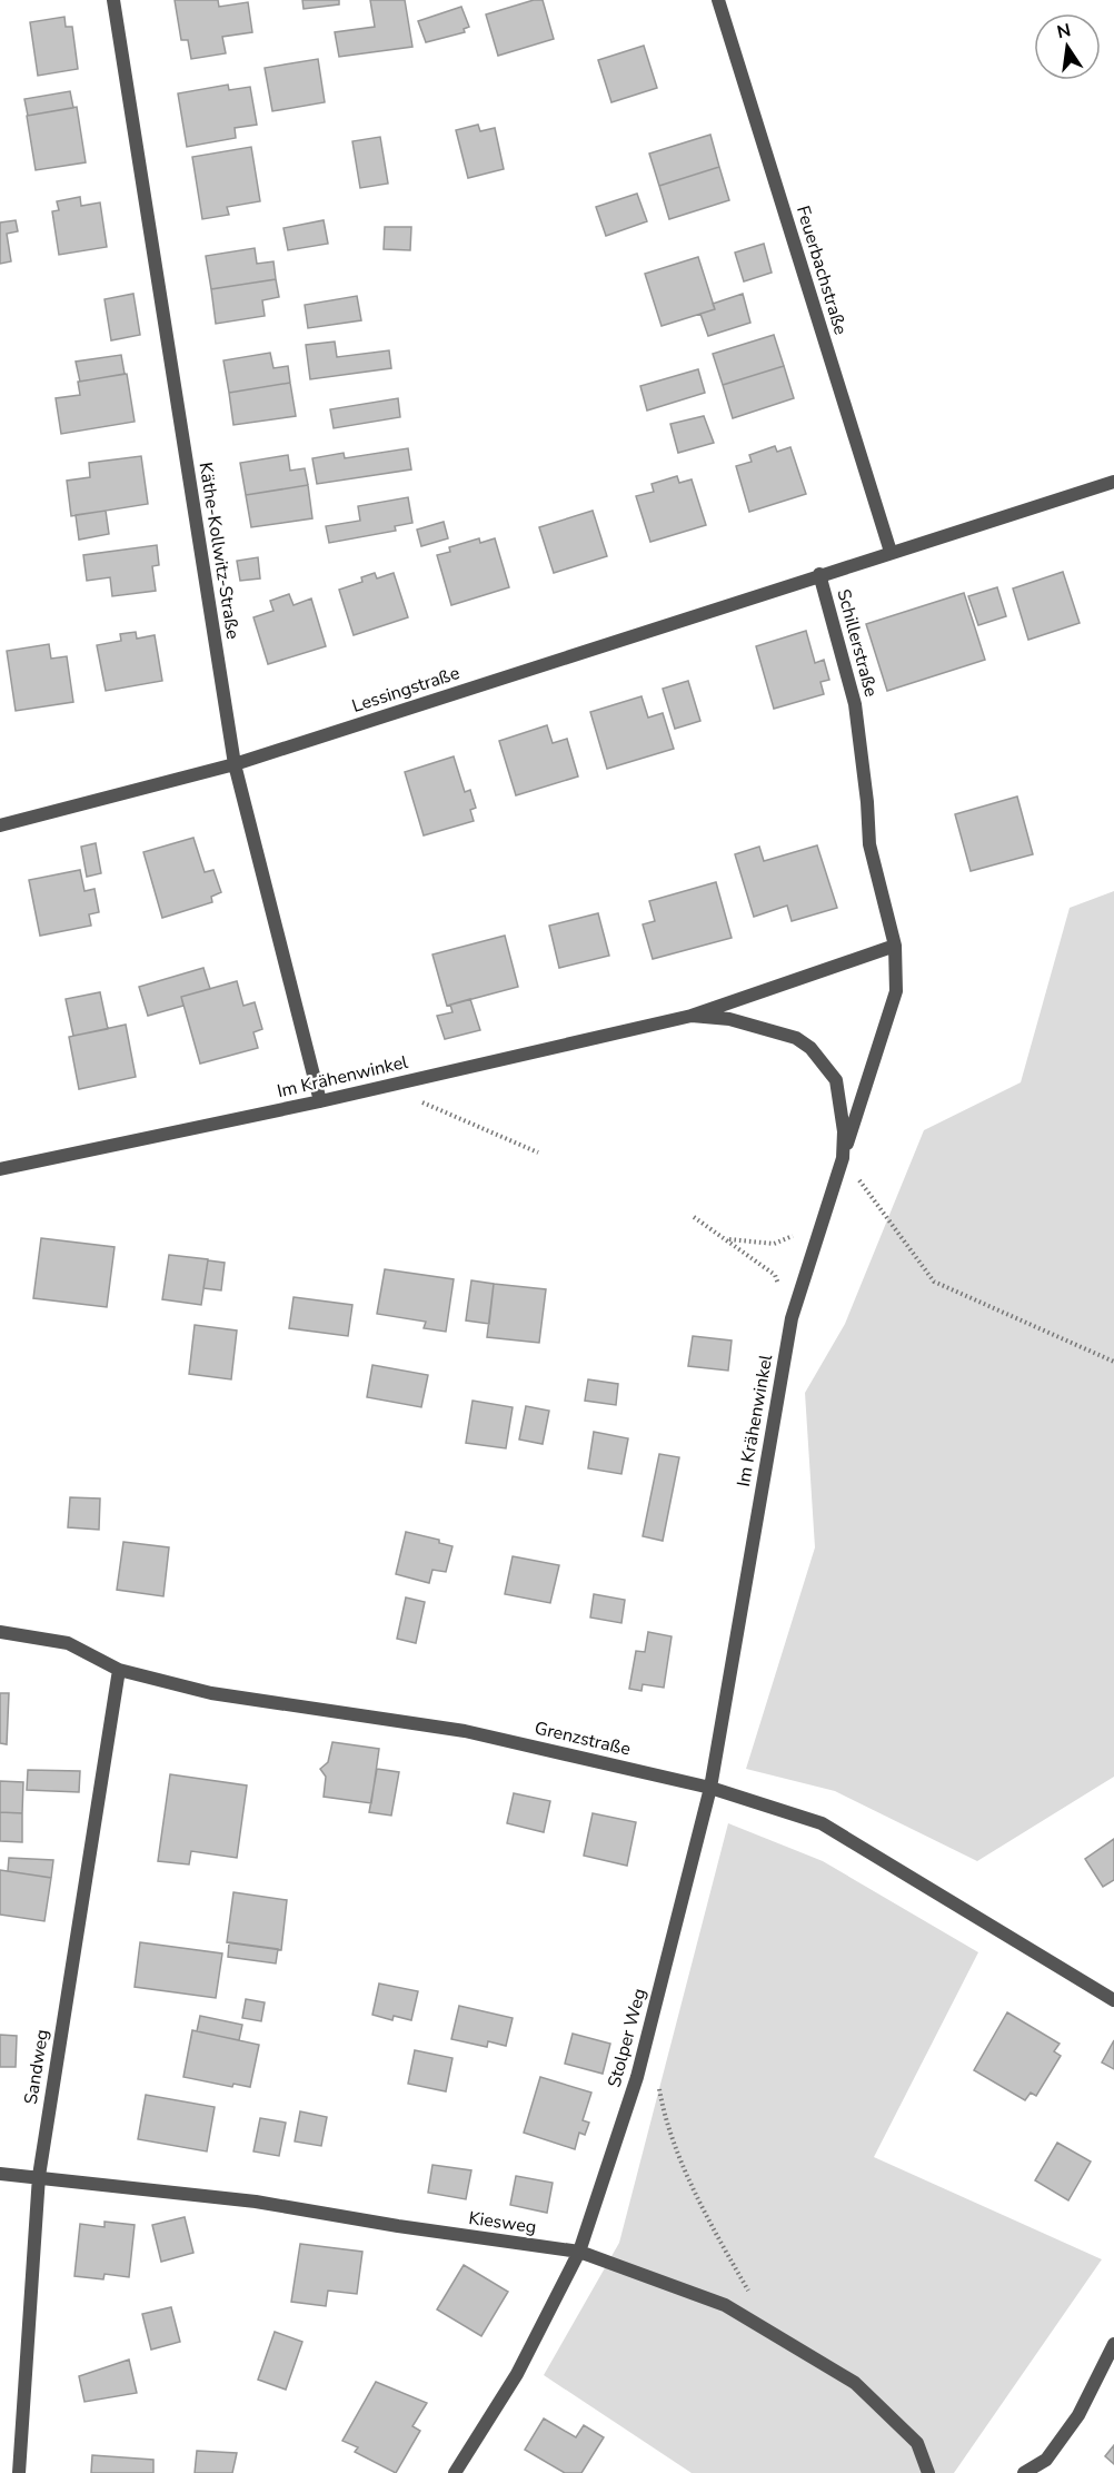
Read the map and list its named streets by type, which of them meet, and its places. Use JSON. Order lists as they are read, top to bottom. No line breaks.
{"streets":{"street":["Feuerbachstraße","Käthe-Kollwitz-Straße","Schillerstraße","Lessingstraße","Im Krähenwinkel","Grenzstraße","Stolper Weg","Sandweg","Kiesweg"]},"crossings":[["Feuerbachstraße","Schillerstraße"],["Käthe-Kollwitz-Straße","Lessingstraße"],["Käthe-Kollwitz-Straße","Im Krähenwinkel"],["Schillerstraße","Lessingstraße"],["Schillerstraße","Im Krähenwinkel"],["Im Krähenwinkel","Stolper Weg"],["Grenzstraße","Stolper Weg"],["Grenzstraße","Sandweg"],["Stolper Weg","Kiesweg"],["Sandweg","Kiesweg"]],"north":"top"}
